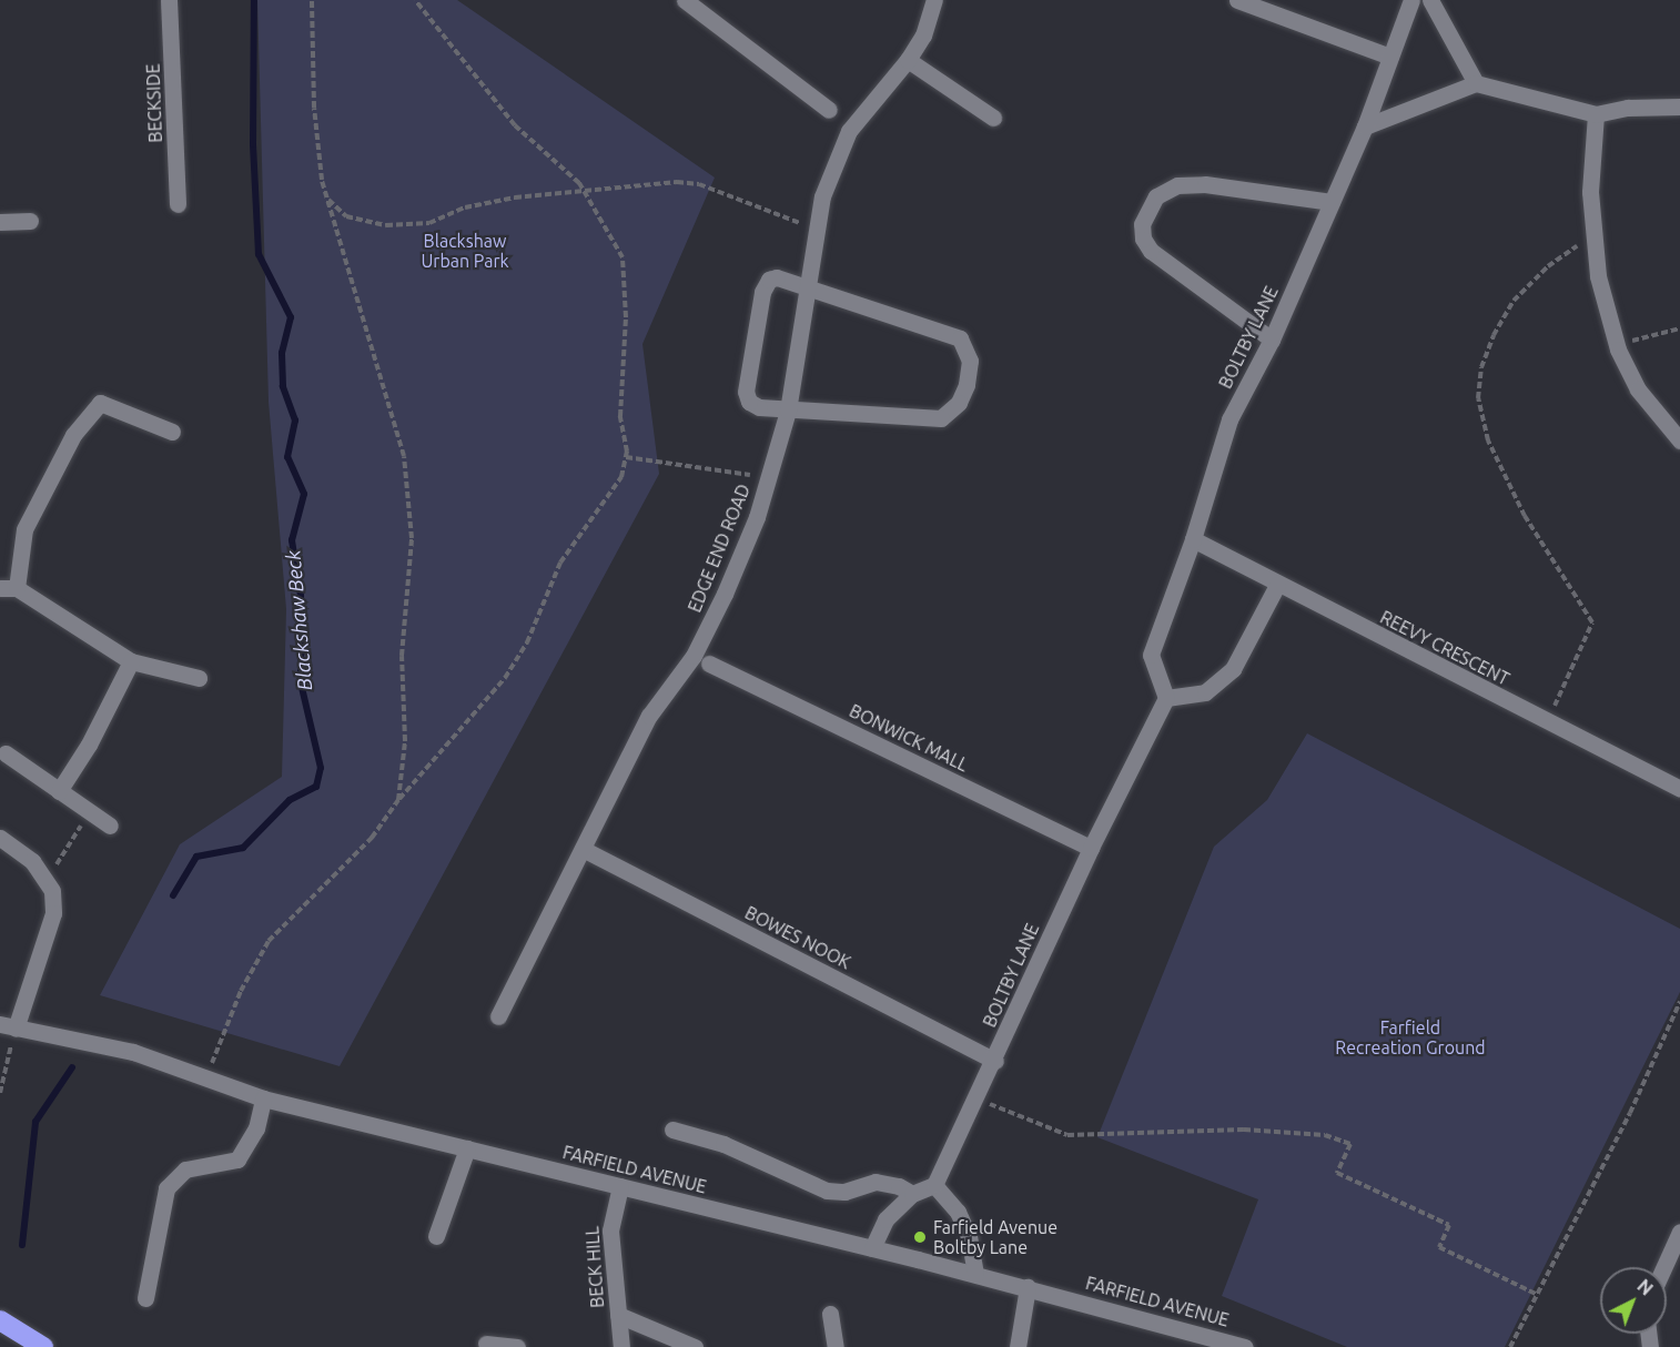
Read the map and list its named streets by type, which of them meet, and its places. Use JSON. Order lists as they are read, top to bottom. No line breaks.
{"streets":{"street":["BECKSIDE","BOLTBY LANE","EDGE END ROAD","REEVY CRESCENT","BONWICK MALL","BOWES NOOK","FARFIELD AVENUE","BECK HILL"]},"crossings":[["BOLTBY LANE","REEVY CRESCENT"],["BOLTBY LANE","BONWICK MALL"],["BOLTBY LANE","BOWES NOOK"],["EDGE END ROAD","BOWES NOOK"],["FARFIELD AVENUE","BECK HILL"]],"water":["Blackshaw Beck"],"parks":["Blackshaw Urban Park","Farfield Recreation Ground"],"places":["Farfield Avenue Boltby Lane"],"north":"top right"}
